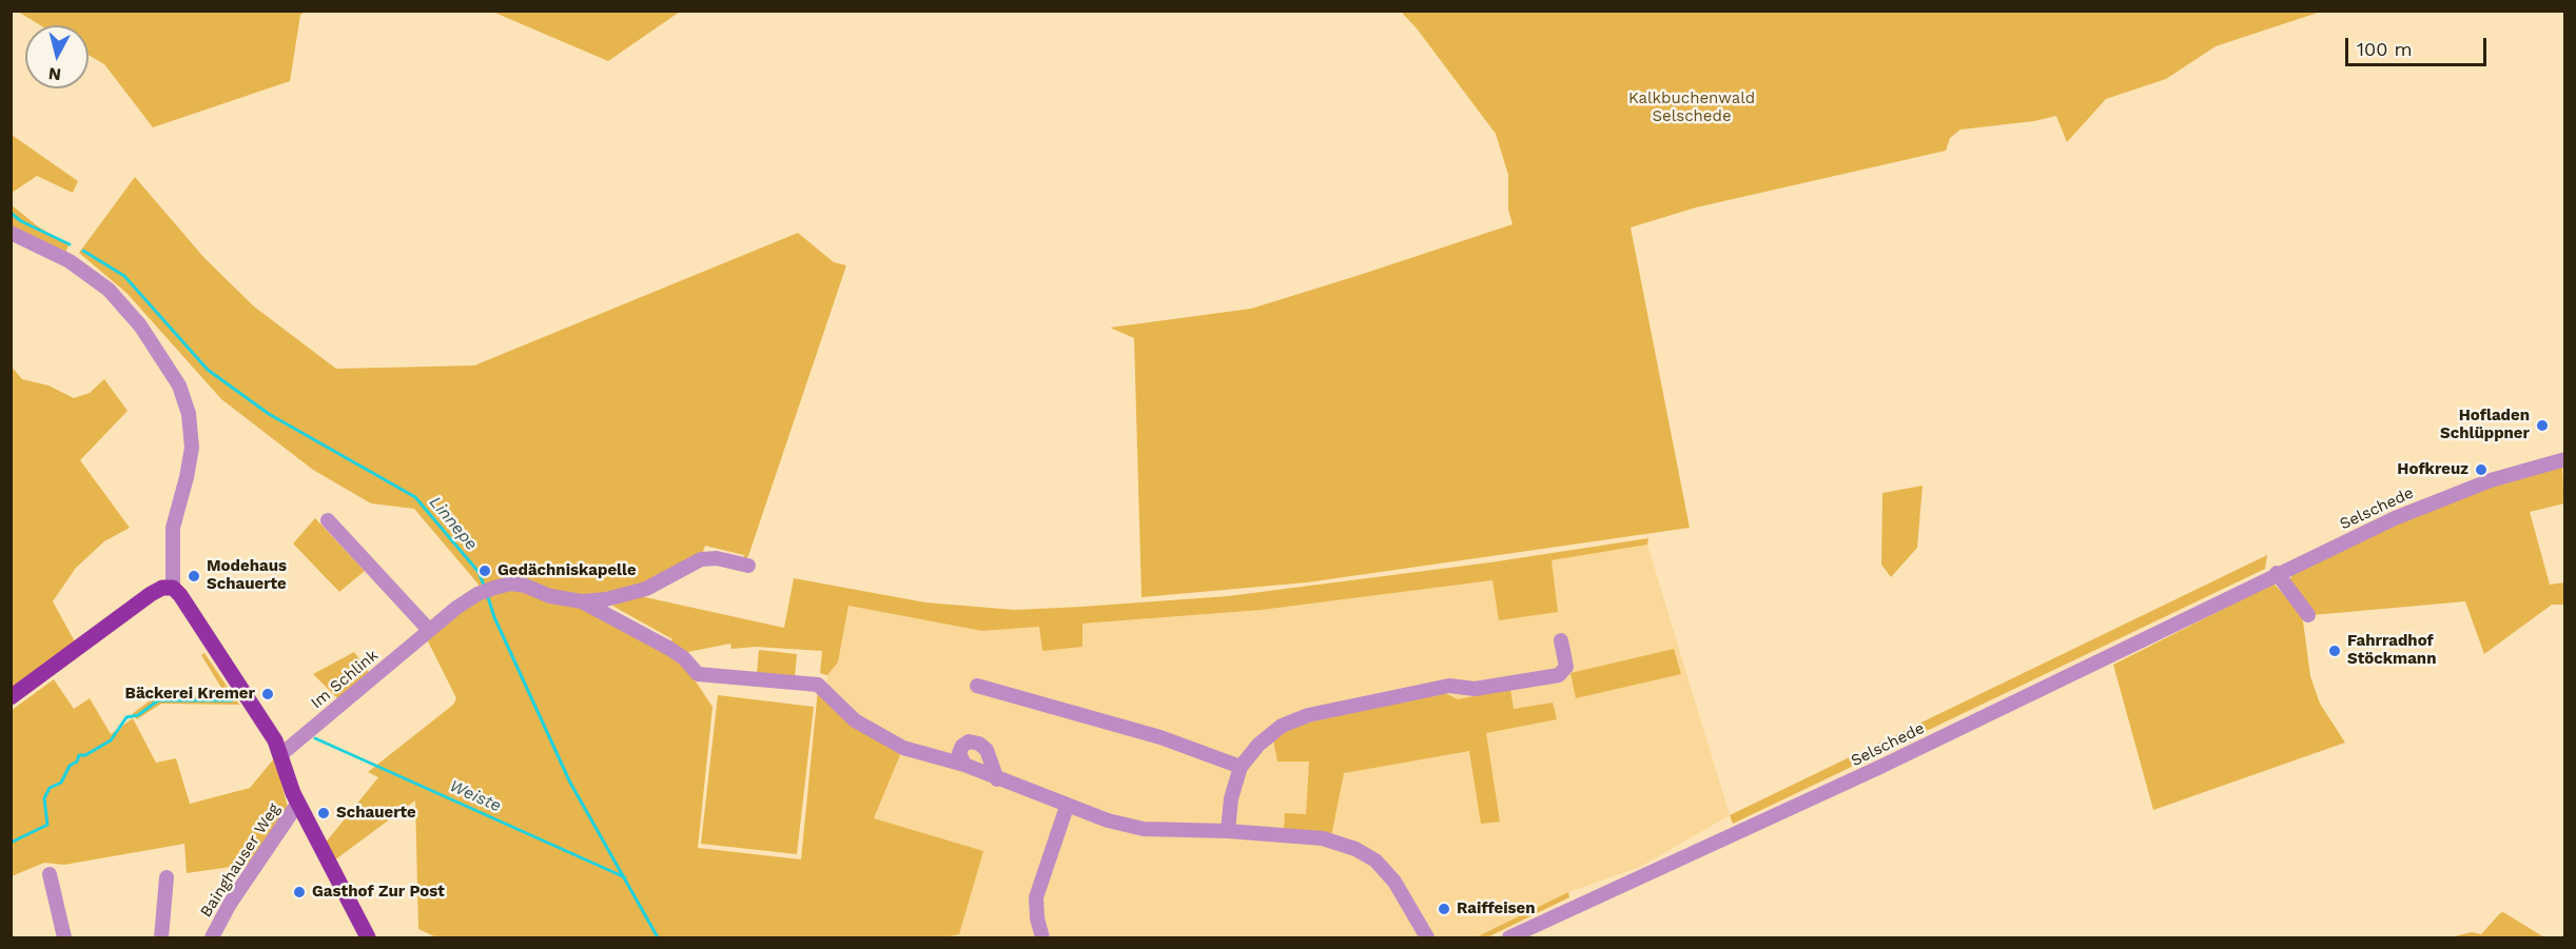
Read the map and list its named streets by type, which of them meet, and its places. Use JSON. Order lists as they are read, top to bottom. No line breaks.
{"streets":{"street":["Selschede","Im Schlink","Bainghauser Weg"]},"water":["Linnepe","Weiste"],"parks":["Kalkbuchenwald Selschede"],"places":["Hofladen Schlüppner","Hofkreuz","Gedächniskapelle","Modehaus Schauerte","Fahrradhof Stöckmann","Bäckerei Kremer","Schauerte","Gasthof Zur Post","Raiffeisen"],"scale_bar":"100 m","north":"bottom"}
